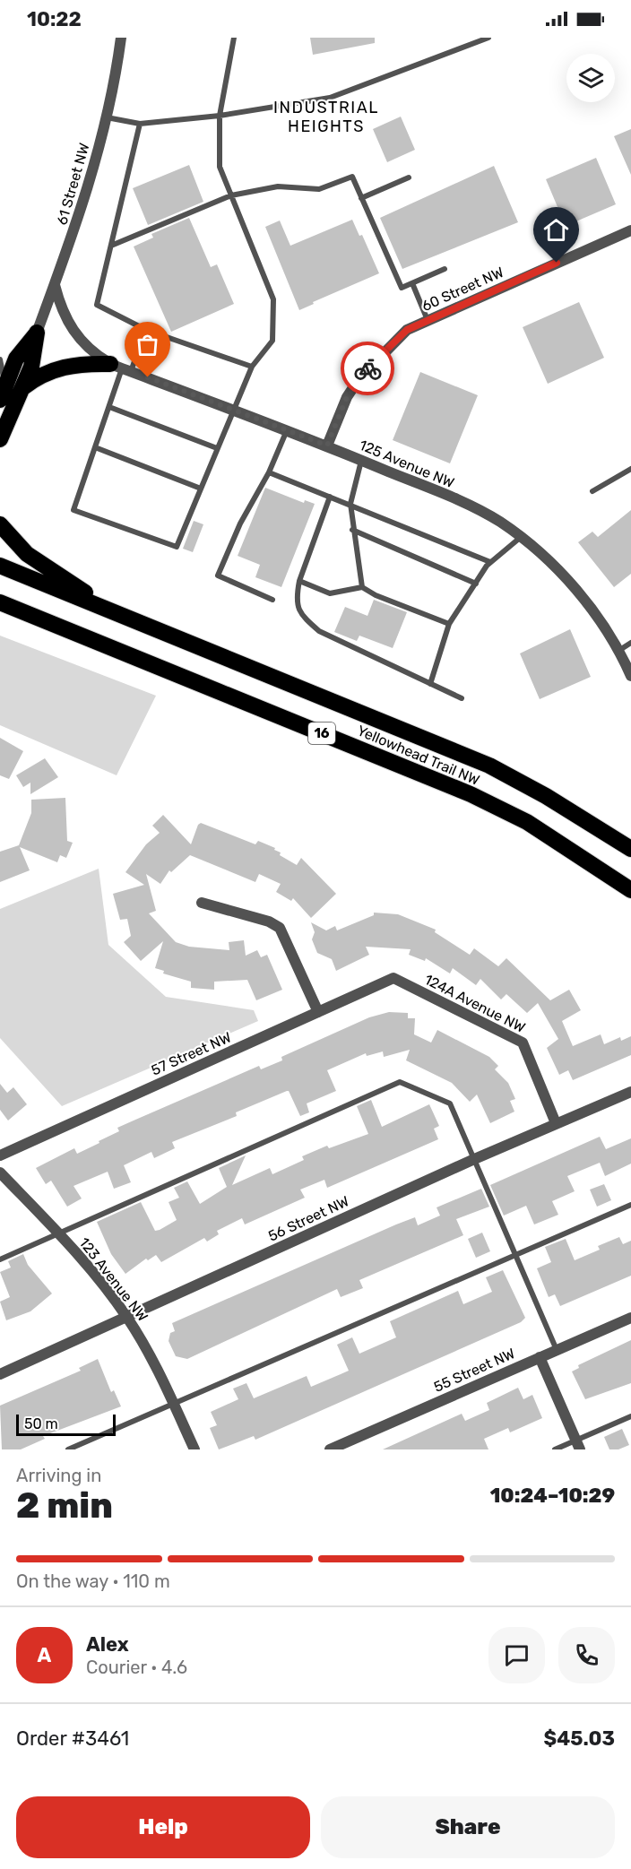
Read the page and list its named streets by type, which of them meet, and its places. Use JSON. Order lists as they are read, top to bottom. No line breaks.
{"streets":{"highway":["16","Yellowhead Trail NW"],"street":["61 Street NW","60 Street NW","125 Avenue NW","124A Avenue NW","57 Street NW","56 Street NW","123 Avenue NW","55 Street NW"]},"crossings":[["61 Street NW","125 Avenue NW"],["60 Street NW","125 Avenue NW"],["124A Avenue NW","57 Street NW"],["124A Avenue NW","56 Street NW"],["56 Street NW","123 Avenue NW"]],"districts":["INDUSTRIAL HEIGHTS"],"scale_bar":"50 m","page":{"status":"10:22","scale":"50 m","heading":["2 min","Arriving in","10:24–10:29"],"panel":["Alex","Courier · 4.6","Order #3461","$45.03"],"bar":"On the way · 110 m","round":"A","buttons":["Help","Share"]}}
